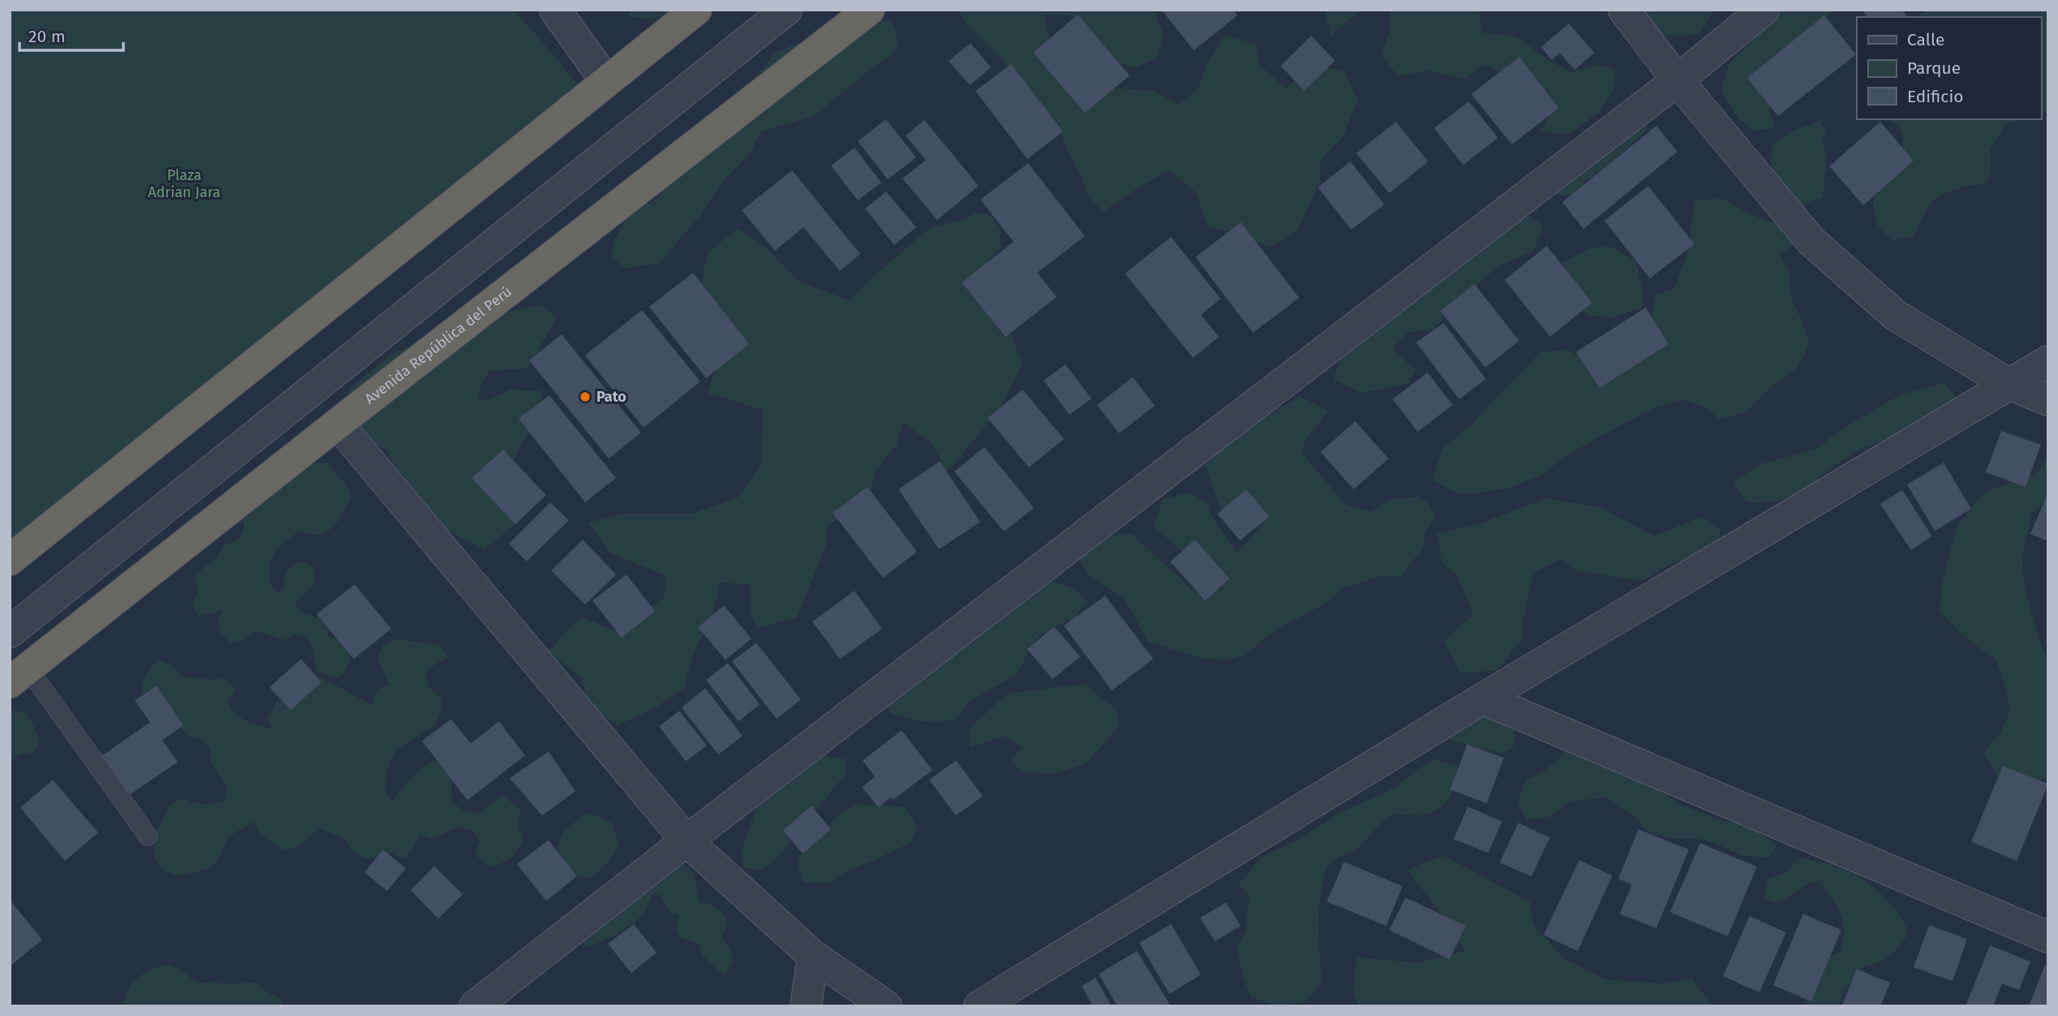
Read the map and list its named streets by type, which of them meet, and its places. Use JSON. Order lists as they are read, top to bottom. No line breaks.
{"streets":{"highway":["Avenida República del Perú"]},"parks":["Plaza Adrian Jara"],"places":["Pato"],"legend":["Calle","Parque","Edificio"],"scale_bar":"20 m"}
